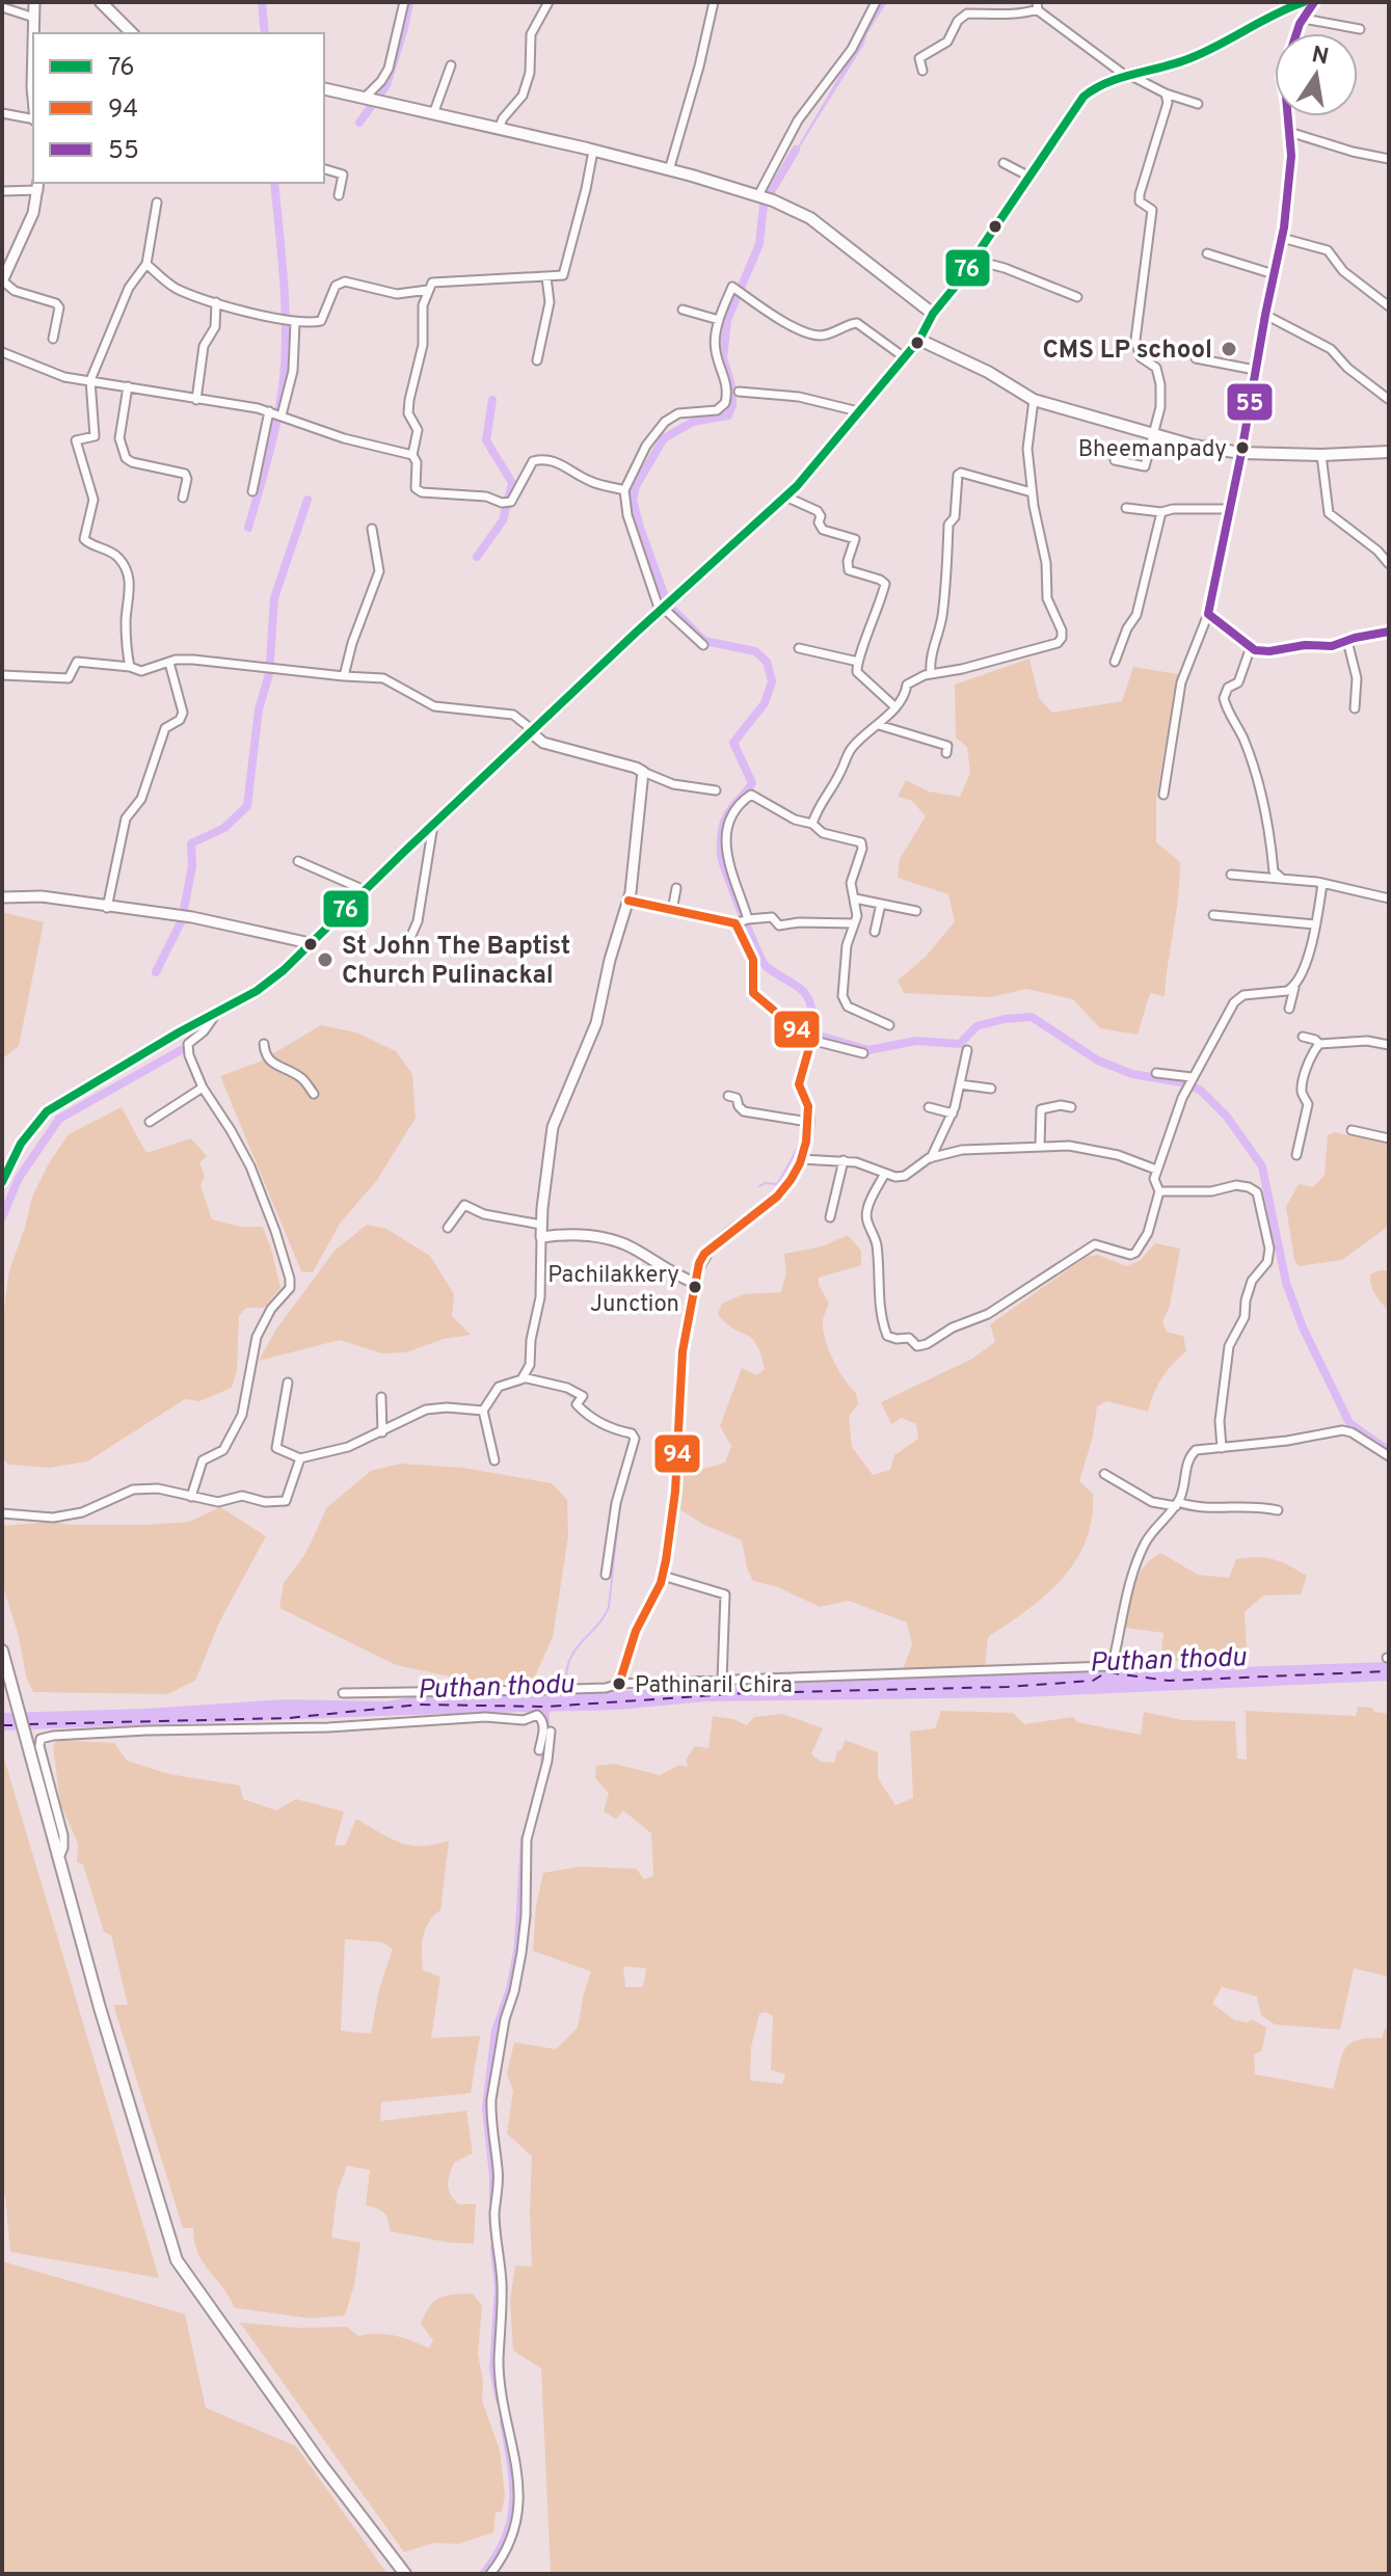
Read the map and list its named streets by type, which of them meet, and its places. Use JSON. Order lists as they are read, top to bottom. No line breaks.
{"water":["Puthan thodu"],"places":["CMS LP school","Bheemanpady","St John The Baptist Church Pulinackal","Pachilakkery Junction","Pathinaril Chira"],"lines":["transit line 76","transit line 55","transit line 94"],"legend":["76","94","55"],"north":"top"}
